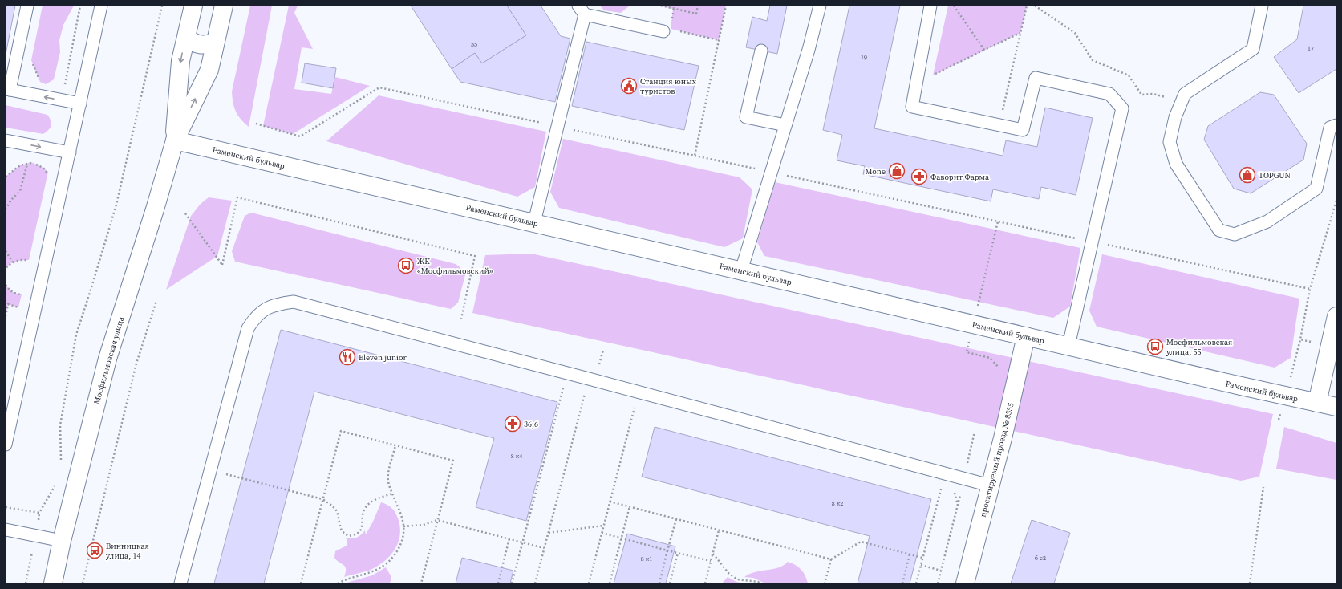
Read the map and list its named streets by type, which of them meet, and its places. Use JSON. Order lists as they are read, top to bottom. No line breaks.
{"streets":{"street":["Раменский бульвар","Мосфильмовская улица","проектируемый проезд № 8555"]},"crossings":[["Раменский бульвар","Мосфильмовская улица"],["Раменский бульвар","проектируемый проезд № 8555"]],"places":{"public building":["Станция юных туристов"],"shop":["Mone","TOPGUN"],"pharmacy":["Фаворит Фарма","36,6"],"bus stop":["ЖК «Мосфильмовский»","Мосфильмовская улица, 55","Винницкая улица, 14"],"restaurant":["Eleven junior"]},"house_numbers":["55","17","19","8 к4","8 к2","6 с2","8 к1"]}
